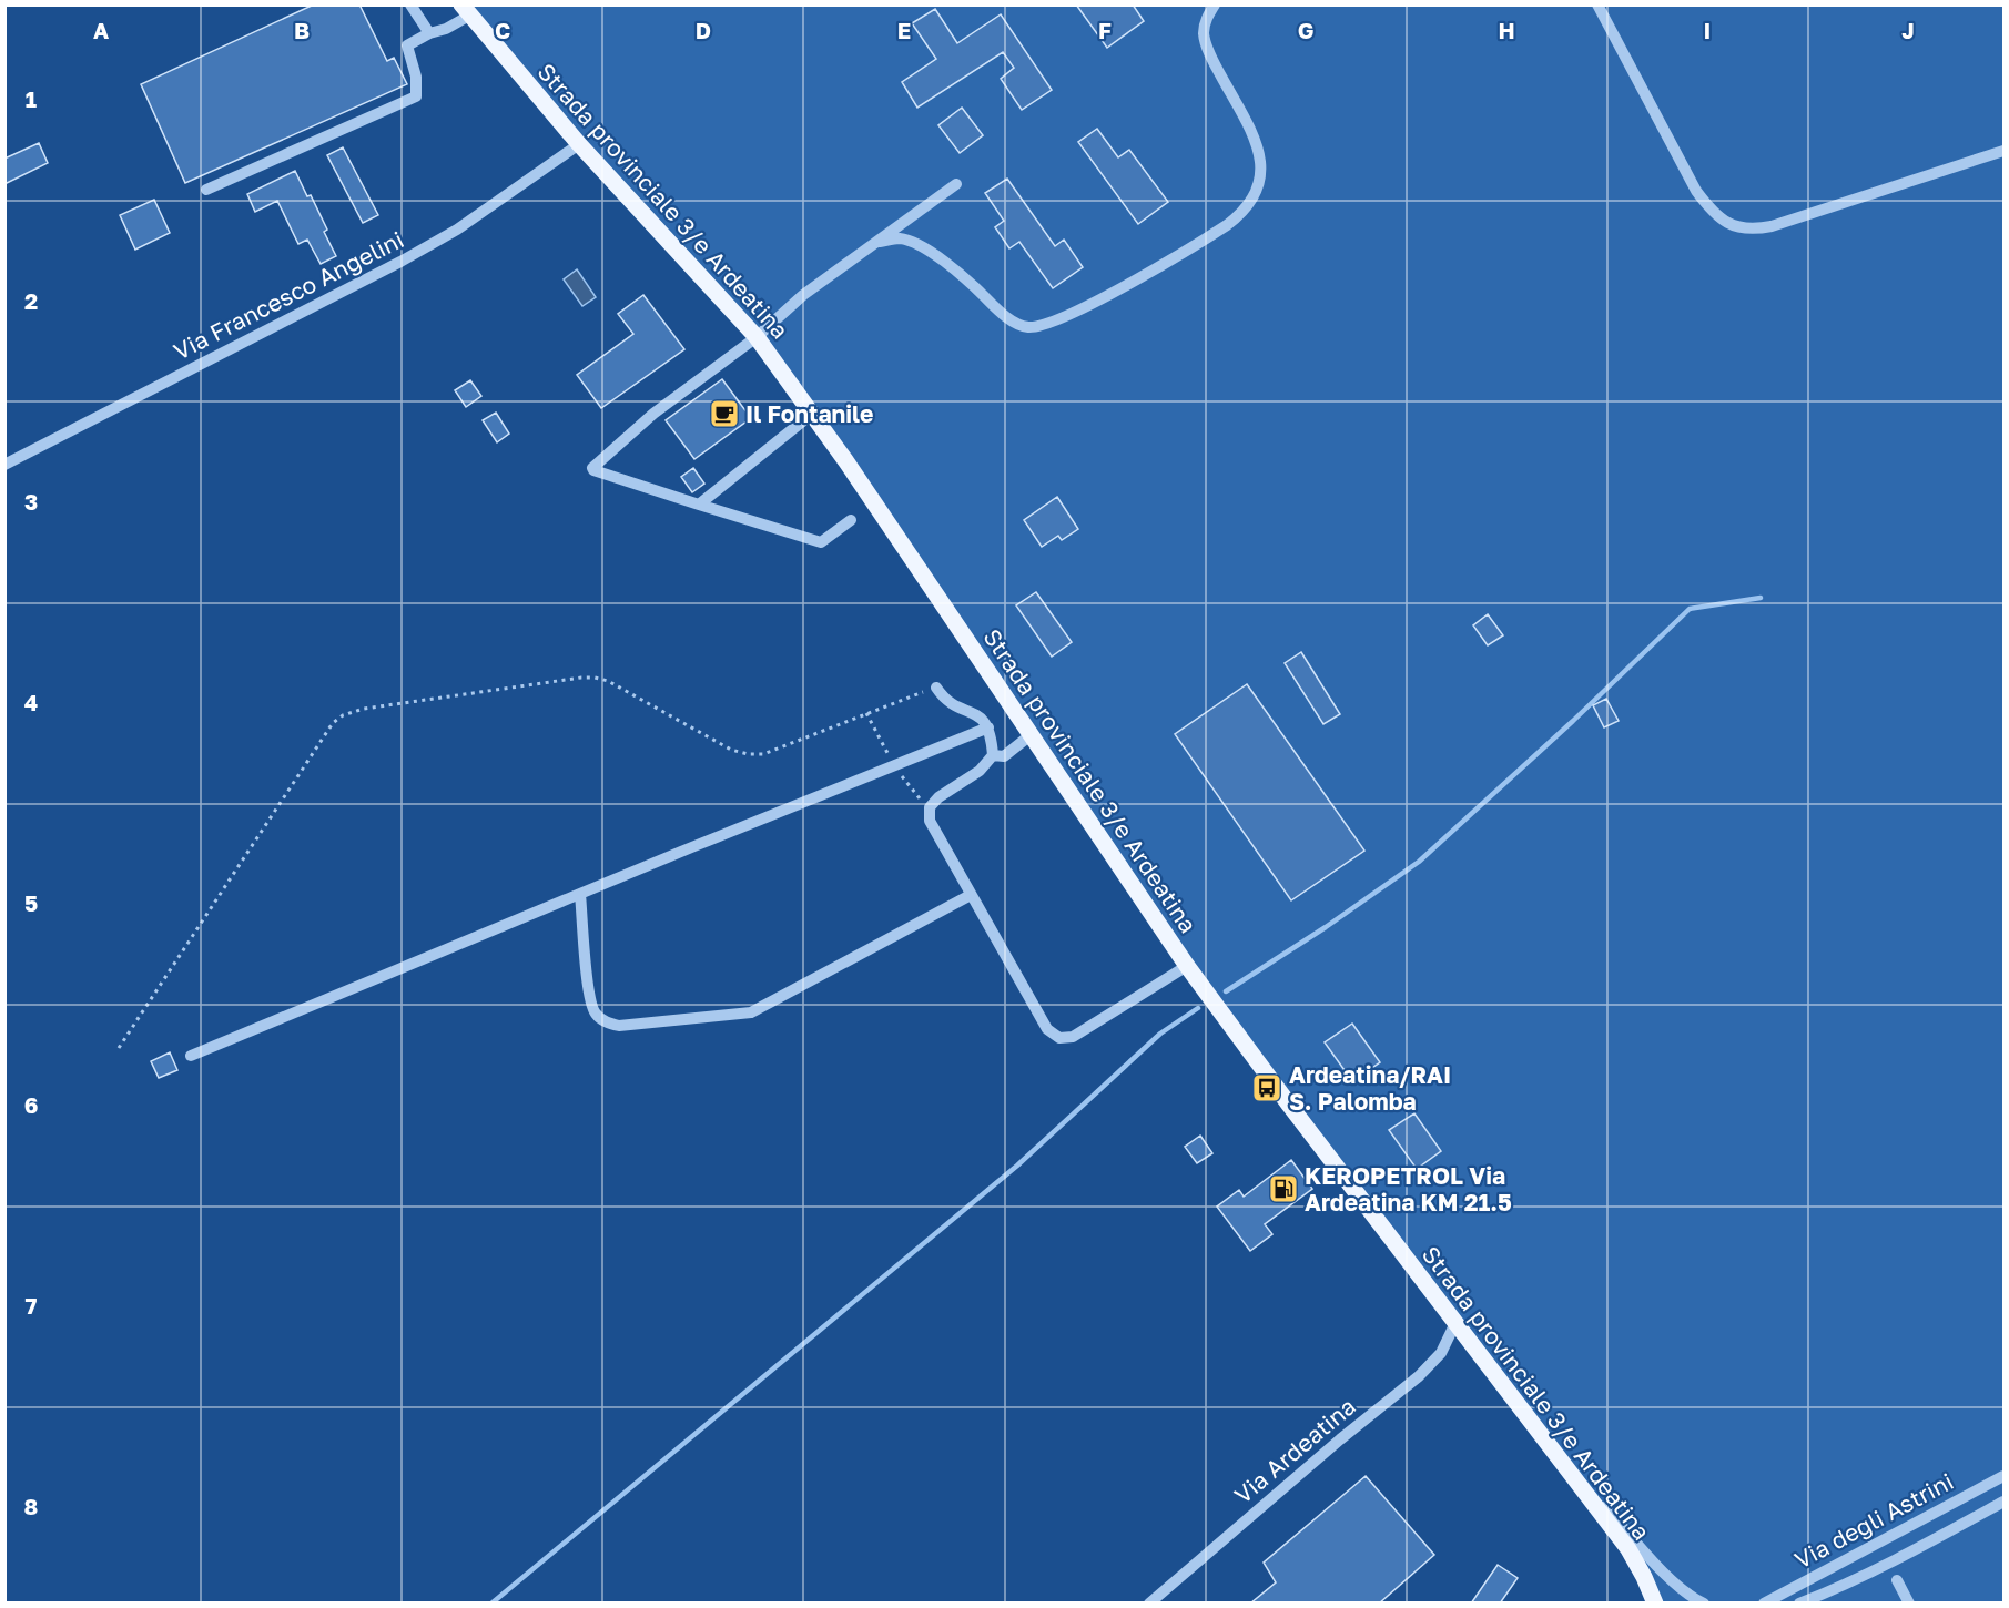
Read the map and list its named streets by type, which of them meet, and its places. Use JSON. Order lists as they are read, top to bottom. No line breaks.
{"streets":{"main road":["Strada provinciale 3/e Ardeatina"],"street":["Via Francesco Angelini","Via Ardeatina","Via degli Astrini"]},"crossings":[["Strada provinciale 3/e Ardeatina","Via Francesco Angelini"],["Strada provinciale 3/e Ardeatina","Via Ardeatina"]],"places":{"cafe":["Il Fontanile"],"bus stop":["Ardeatina/RAI S. Palomba"],"fuel station":["KEROPETROL Via Ardeatina KM 21.5"]},"grid":{"columns":["A","B","C","D","E","F","G","H","I","J"],"rows":["1","2","3","4","5","6","7","8"]}}
